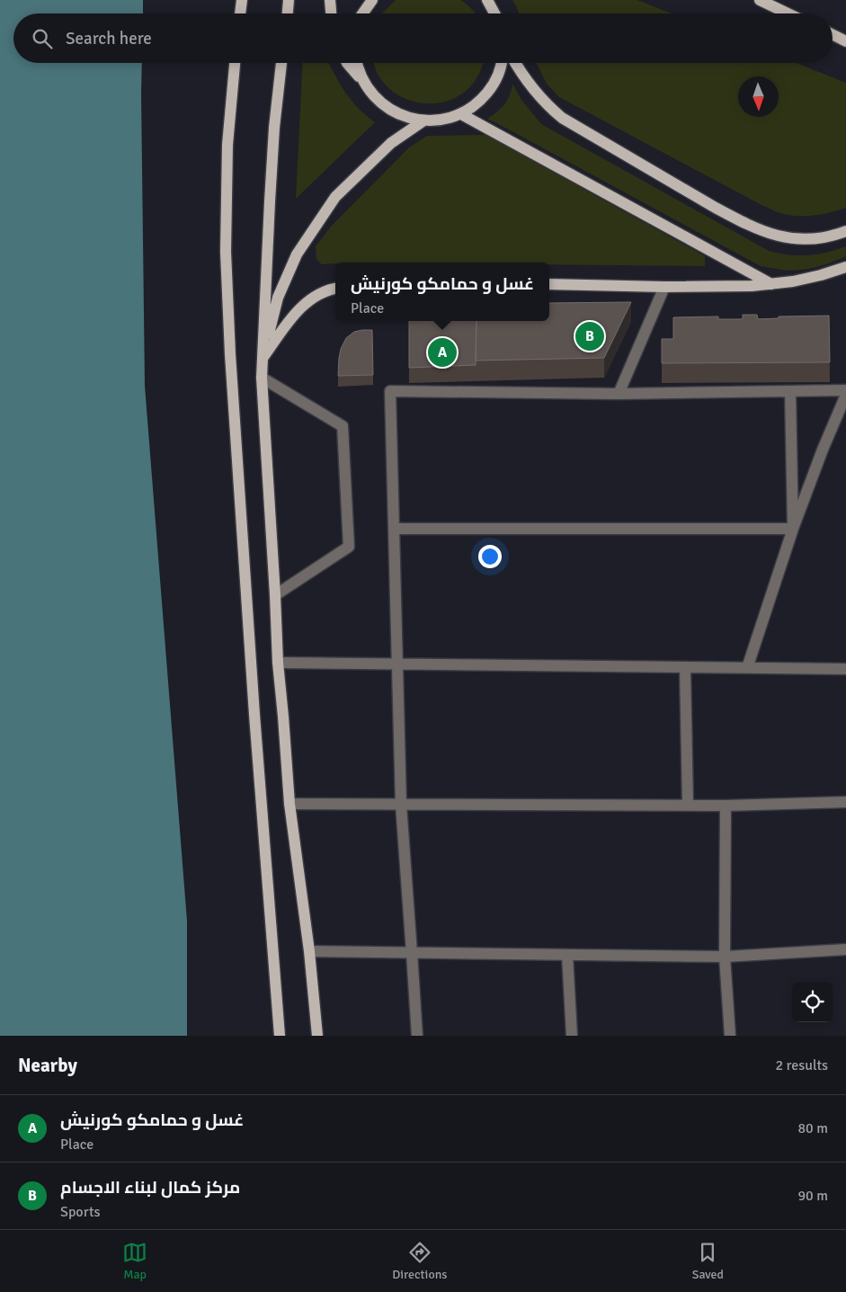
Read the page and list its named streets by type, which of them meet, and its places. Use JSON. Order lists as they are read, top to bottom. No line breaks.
{"north":"bottom","page":{"search":"Search here","popup":["غسل و حمامكو كورنيش","Place"],"pins":["B","A"],"heading":["Nearby","2 results"],"list":[{"mark":"A","name":"غسل و حمامكو كورنيش","note":"Place","value":"80 m"},{"mark":"B","name":"مركز كمال لبناء الاجسام","note":"Sports","value":"90 m"}],"nav":["Map","Directions","Saved"]}}
